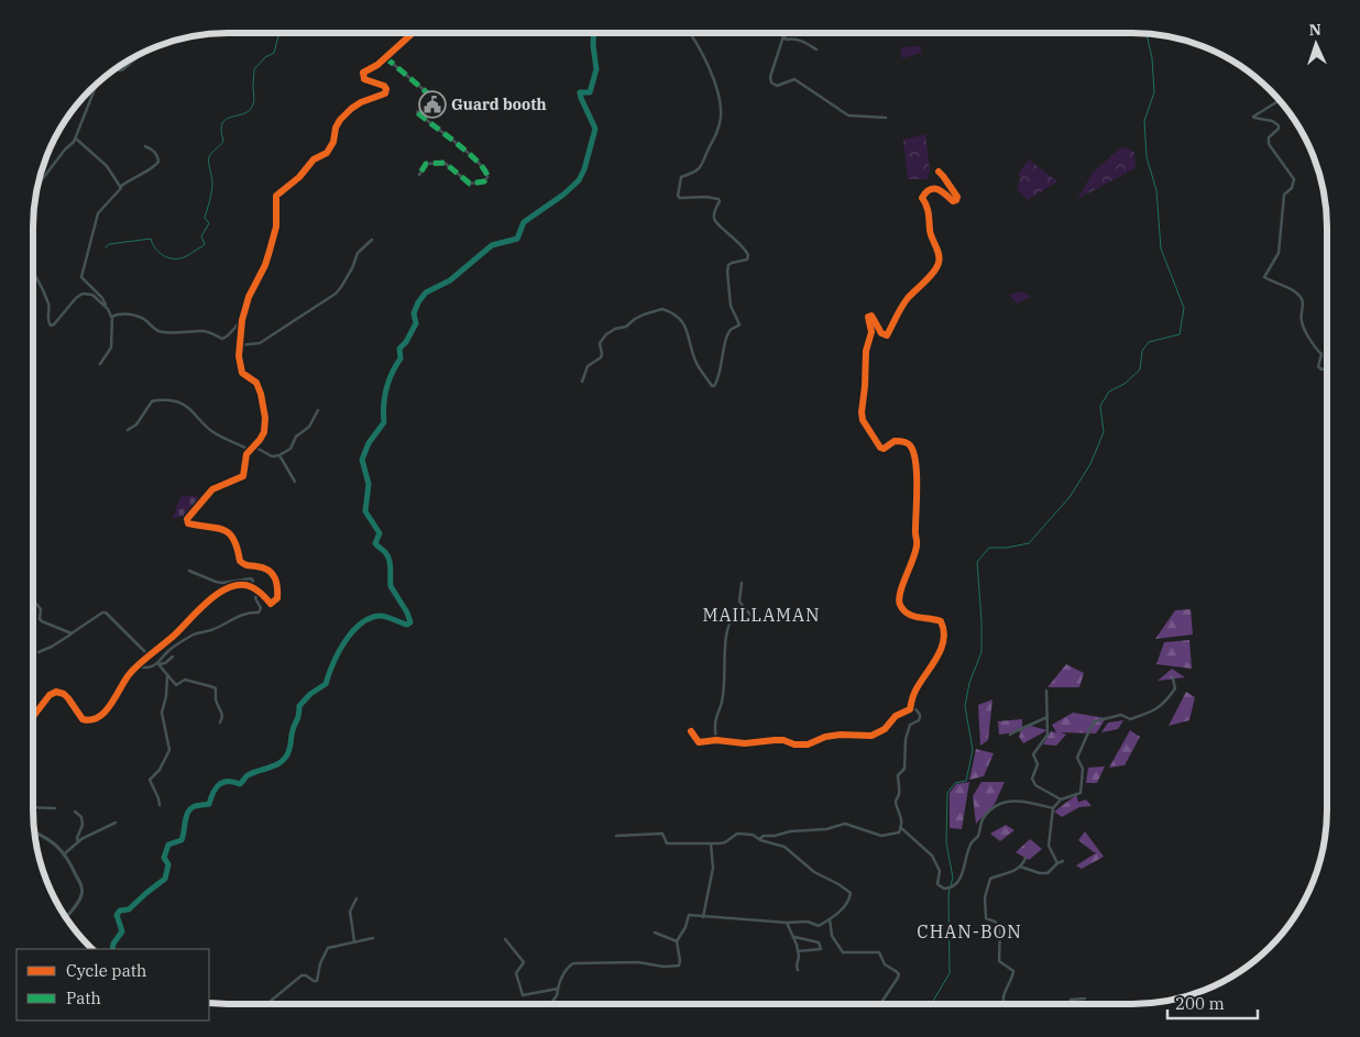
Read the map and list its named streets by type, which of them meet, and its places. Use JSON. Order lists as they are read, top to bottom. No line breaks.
{"districts":["MAILLAMAN","CHAN-BON"],"places":{"public building":["Guard booth"]},"legend":["Cycle path","Path"],"scale_bar":"200 m","north":"top"}
